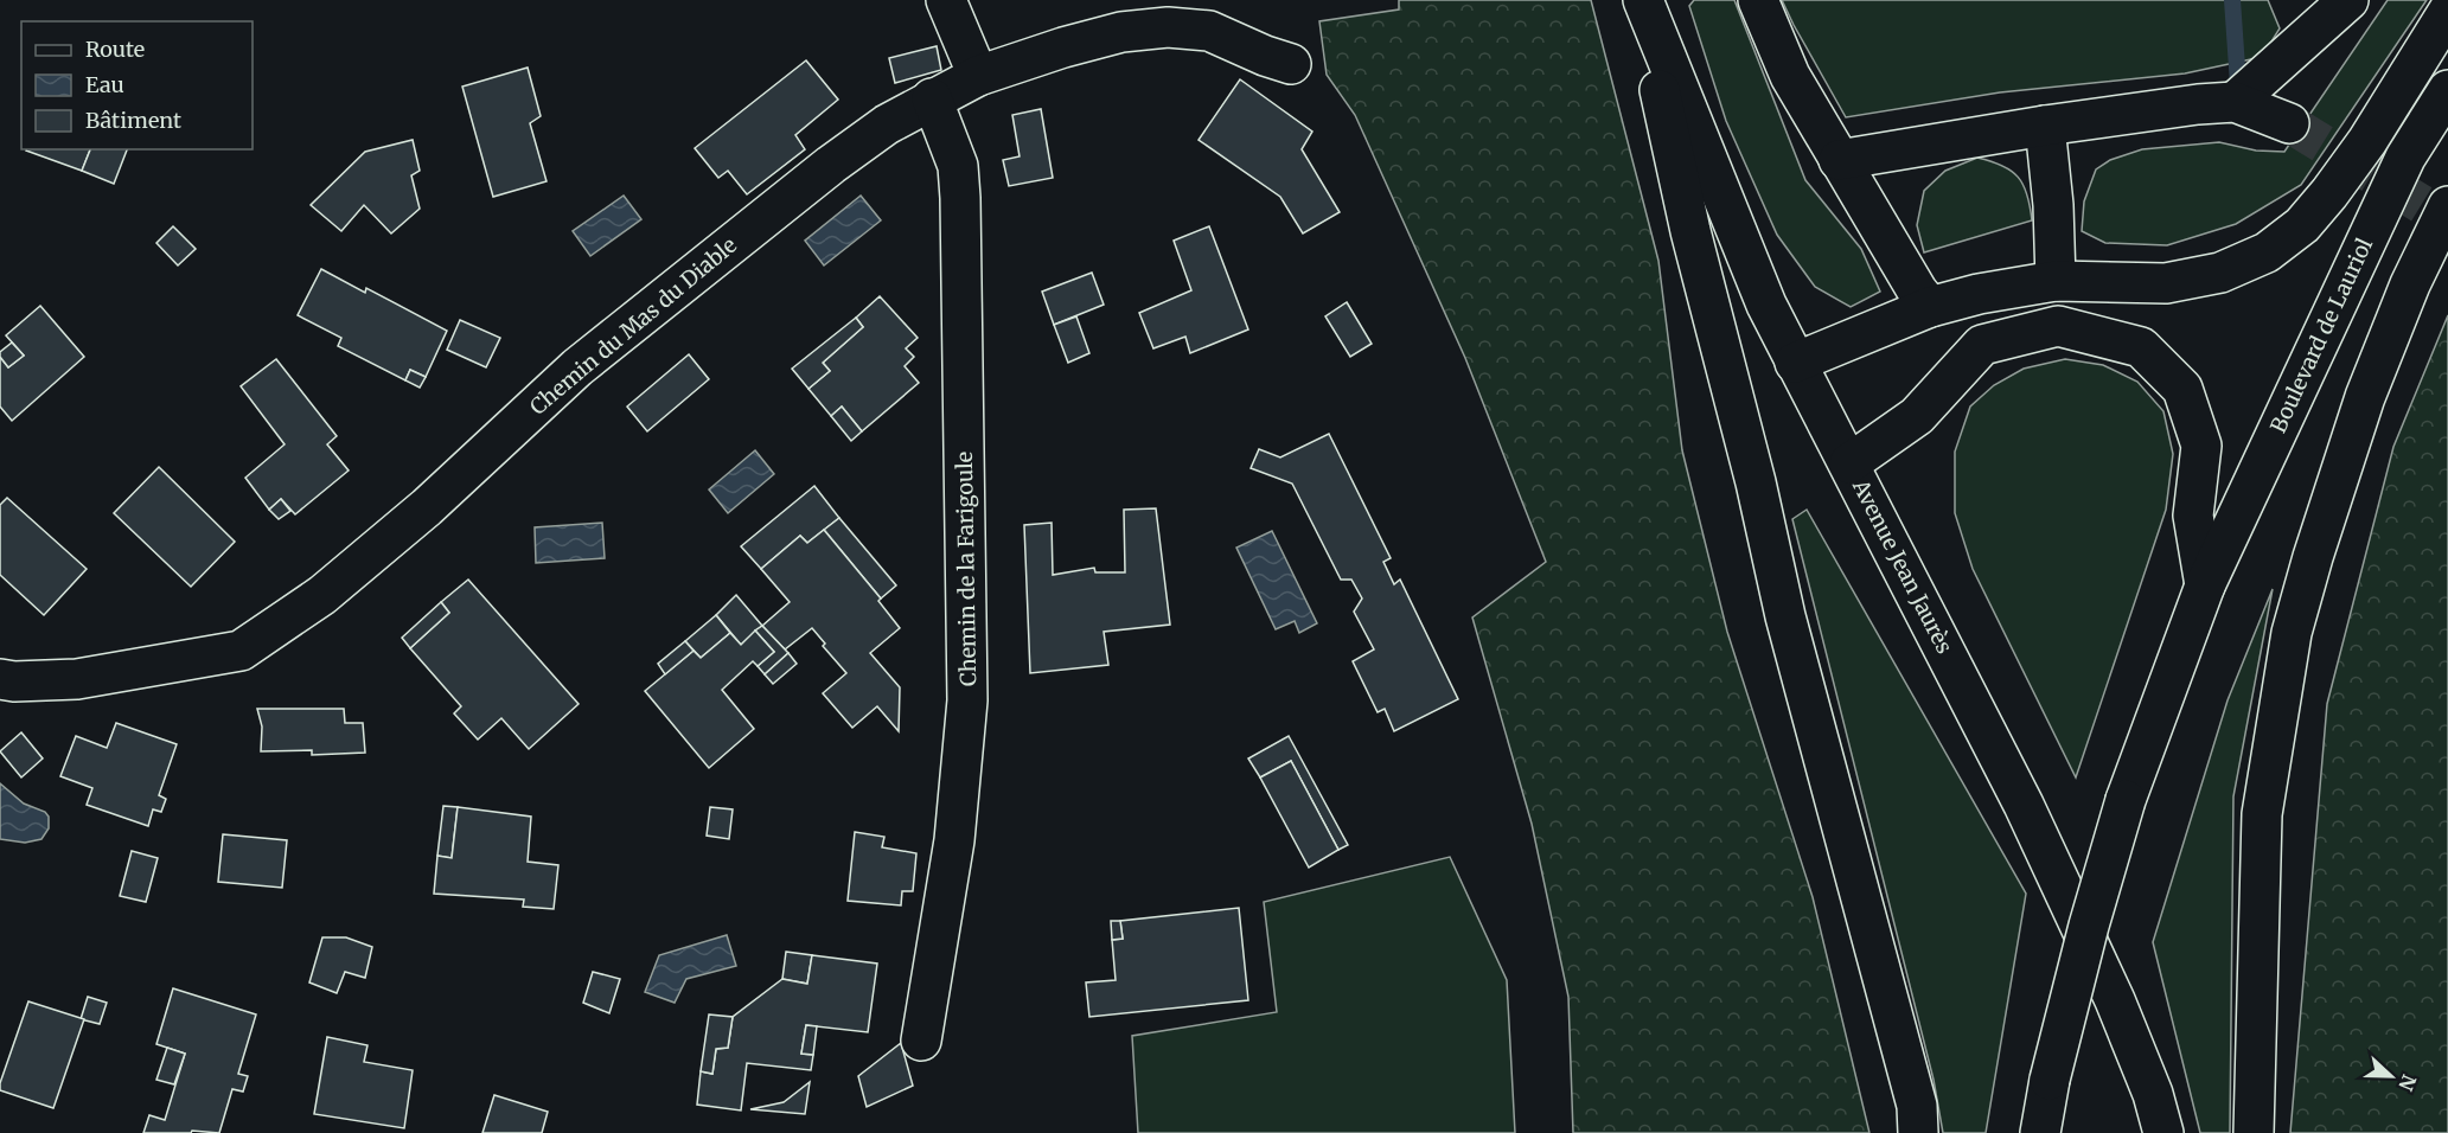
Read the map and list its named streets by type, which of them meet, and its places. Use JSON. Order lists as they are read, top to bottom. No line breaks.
{"streets":{"main road":["Chemin du Mas du Diable","Boulevard de Lauriol","Avenue Jean Jaurès","Chemin de la Farigoule"]},"crossings":[["Chemin du Mas du Diable","Chemin de la Farigoule"]],"legend":["Route","Eau","Bâtiment"],"north":"right"}
